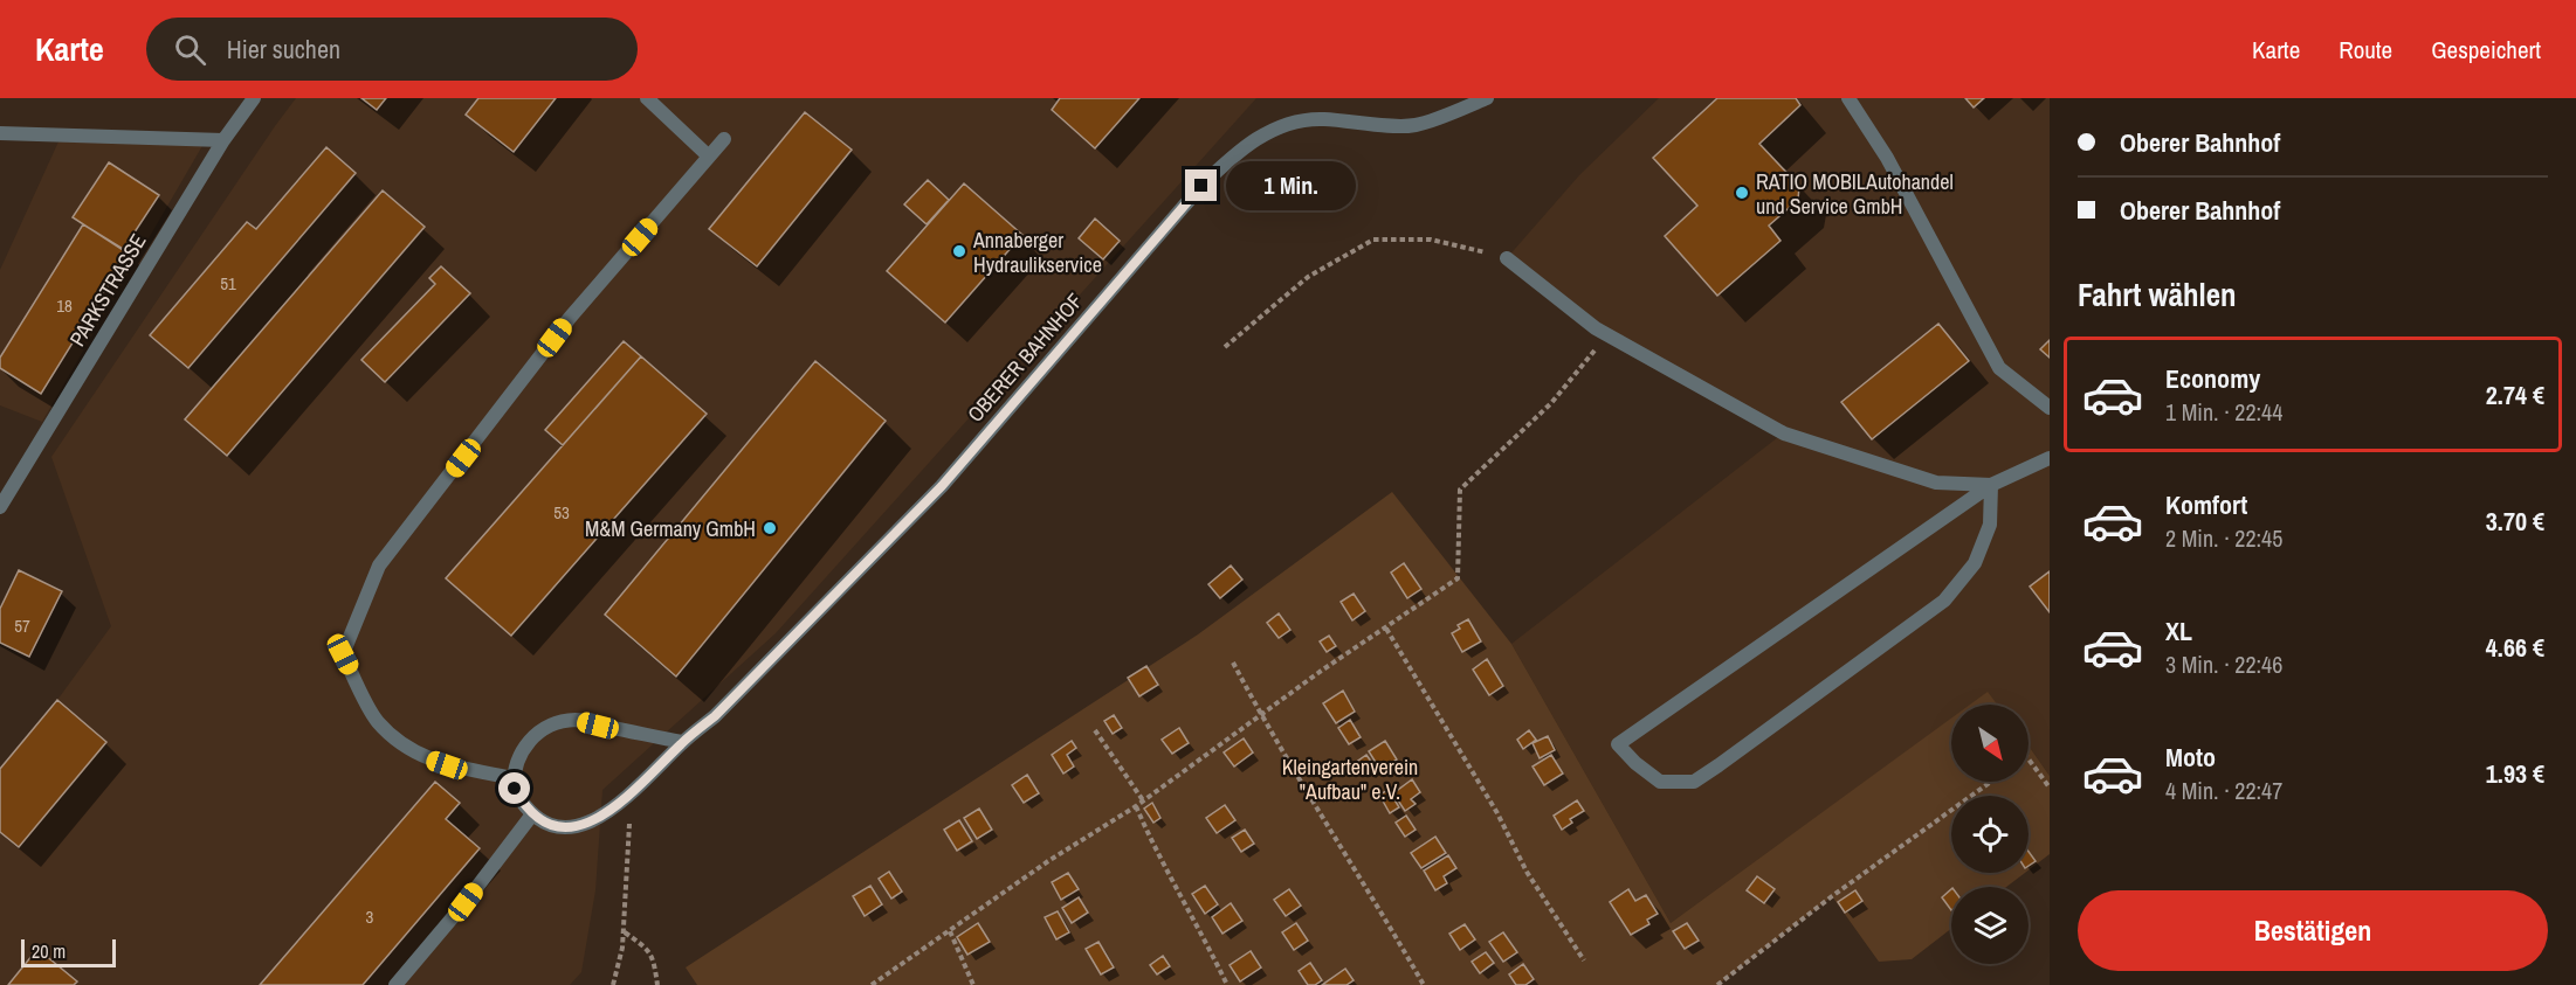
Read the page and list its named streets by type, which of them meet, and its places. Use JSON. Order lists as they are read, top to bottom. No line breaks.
{"streets":{"street":["PARKSTRASSE","OBERER BAHNHOF"]},"parks":["Kleingartenverein \"Aufbau\" e.V."],"places":["RATIO MOBILAutohandel und Service GmbH","Annaberger Hydraulikservice","M&M Germany GmbH"],"house_numbers":["51","18","53","57","3"],"scale_bar":"20 m","north":"bottom right","page":{"header":"Karte","search":"Hier suchen","nav":["Karte","Route","Gespeichert"],"banner":["Oberer Bahnhof","Oberer Bahnhof"],"bubble":"1 Min.","heading":"Fahrt wählen","list":[{"name":"Economy","note":"1 Min. · 22:44","value":"2.74 €"},{"name":"Komfort","note":"2 Min. · 22:45","value":"3.70 €"},{"name":"XL","note":"3 Min. · 22:46","value":"4.66 €"},{"name":"Moto","note":"4 Min. · 22:47","value":"1.93 €"}],"buttons":"Bestätigen","scale":"20 m"}}
